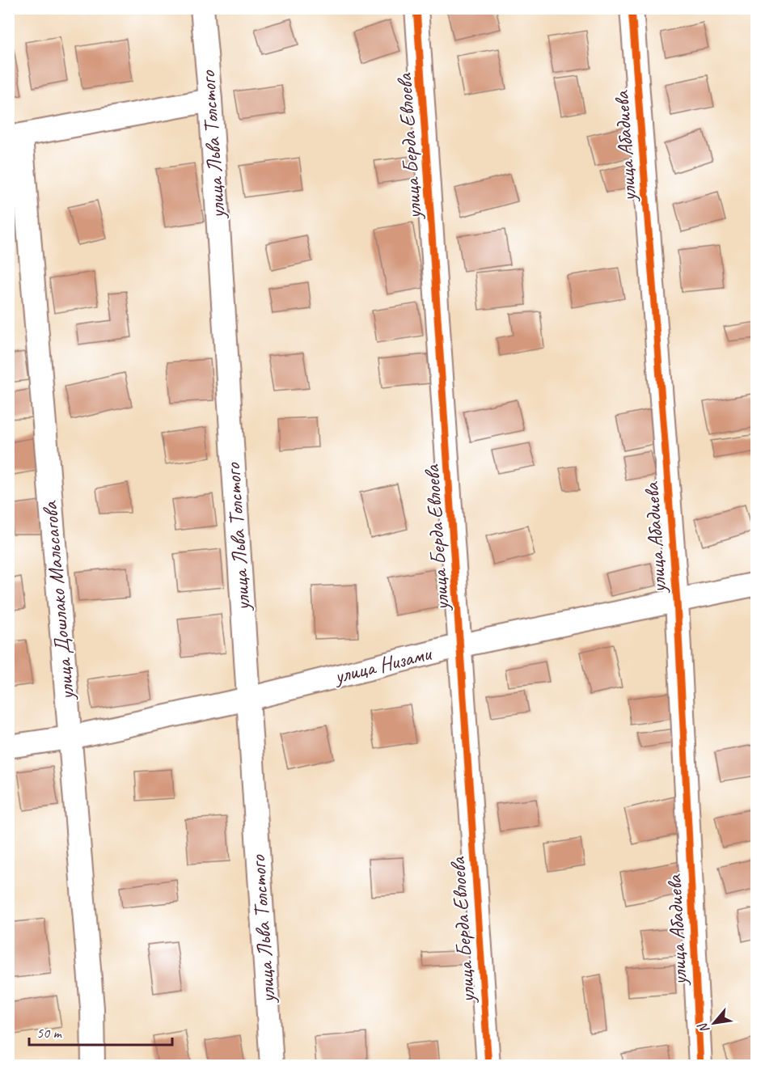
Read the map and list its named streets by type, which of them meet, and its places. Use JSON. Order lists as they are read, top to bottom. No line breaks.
{"streets":{"street":["улица Льва Толстого","улица Берда Евлоева","улица Абадиева","улица Дошлако Мальсагова","улица Низами"]},"crossings":[["улица Льва Толстого","улица Низами"],["улица Берда Евлоева","улица Низами"],["улица Абадиева","улица Низами"],["улица Дошлако Мальсагова","улица Низами"]],"scale_bar":"50 m","north":"bottom left"}
